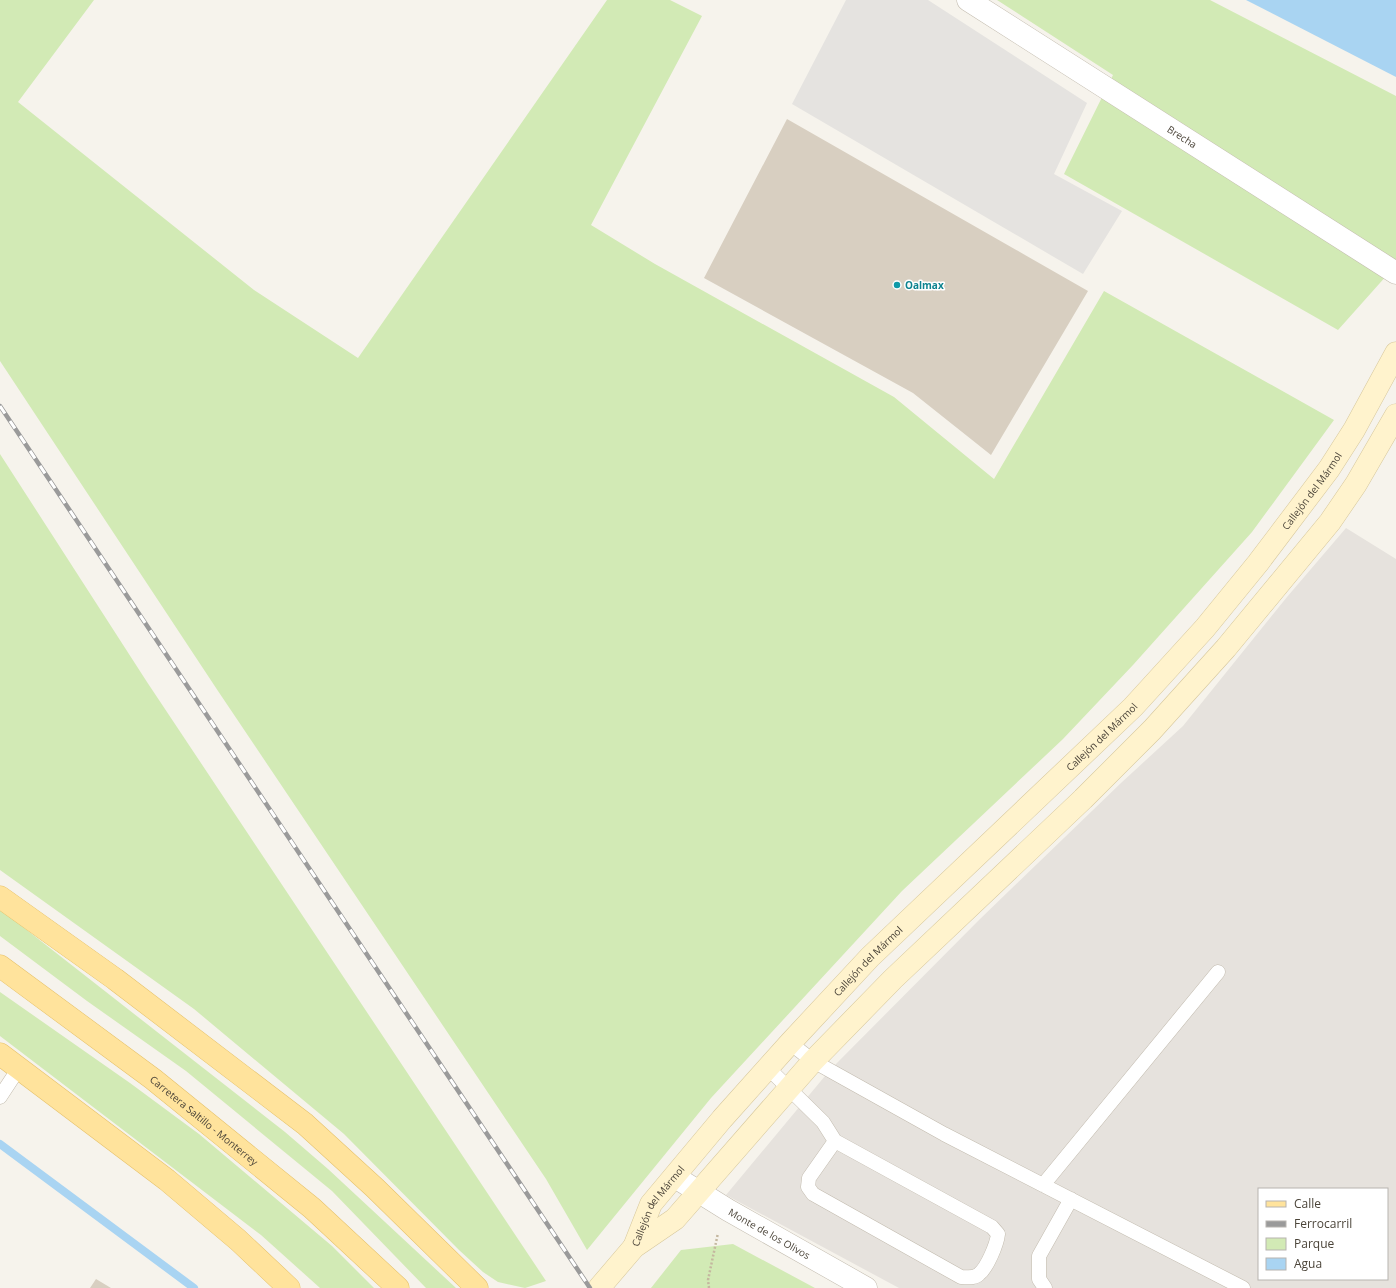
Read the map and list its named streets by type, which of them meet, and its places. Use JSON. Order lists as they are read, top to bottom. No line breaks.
{"streets":{"main road":["Carretera Saltillo - Monterrey"],"street":["Brecha","Callejón del Mármol","Monte de los Olivos"]},"crossings":[["Callejón del Mármol","Monte de los Olivos"]],"places":["Oalmax"],"legend":["Calle","Ferrocarril","Parque","Agua"]}
